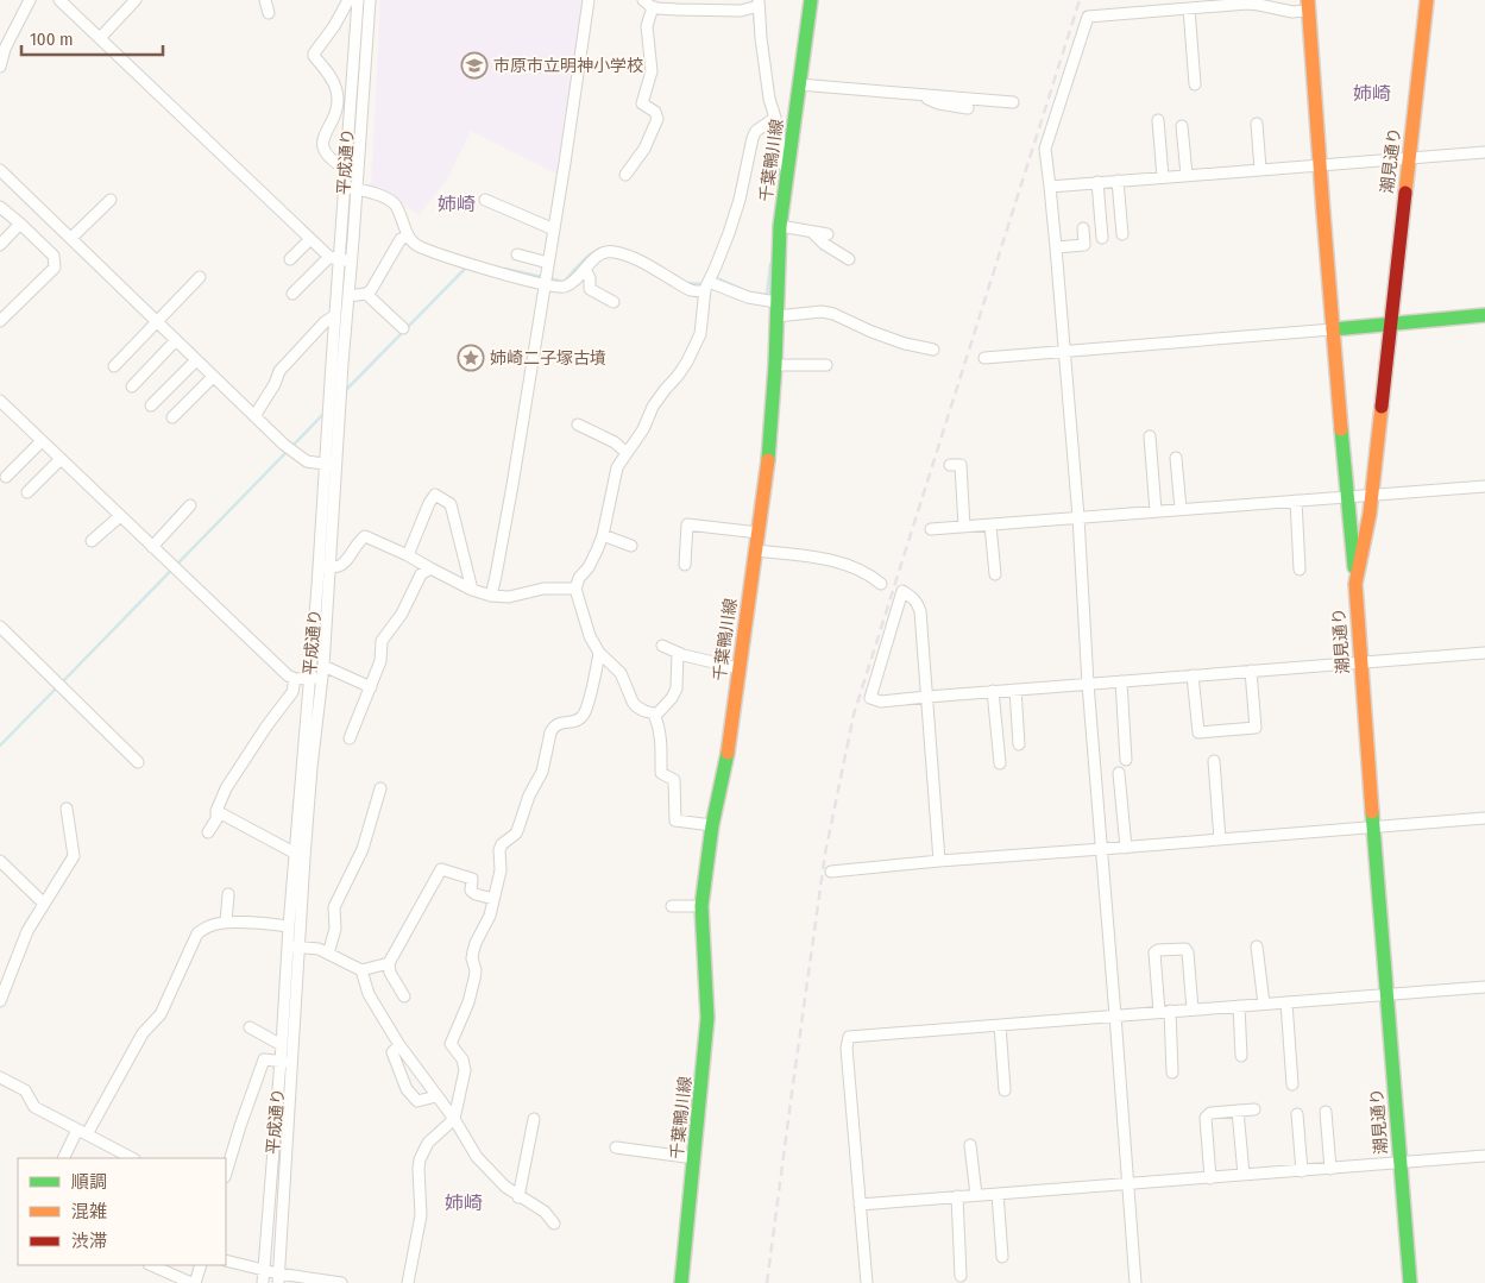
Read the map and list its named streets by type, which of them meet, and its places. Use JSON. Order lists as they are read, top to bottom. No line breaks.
{"streets":{"street":["千葉鴨川線","潮見通り","平成通り"]},"districts":["姉崎","姉崎","姉崎"],"places":{"school or university":["市原市立明神小学校"],"place":["姉崎二子塚古墳"]},"legend":["順調","混雑","渋滞"],"scale_bar":"100 m"}
